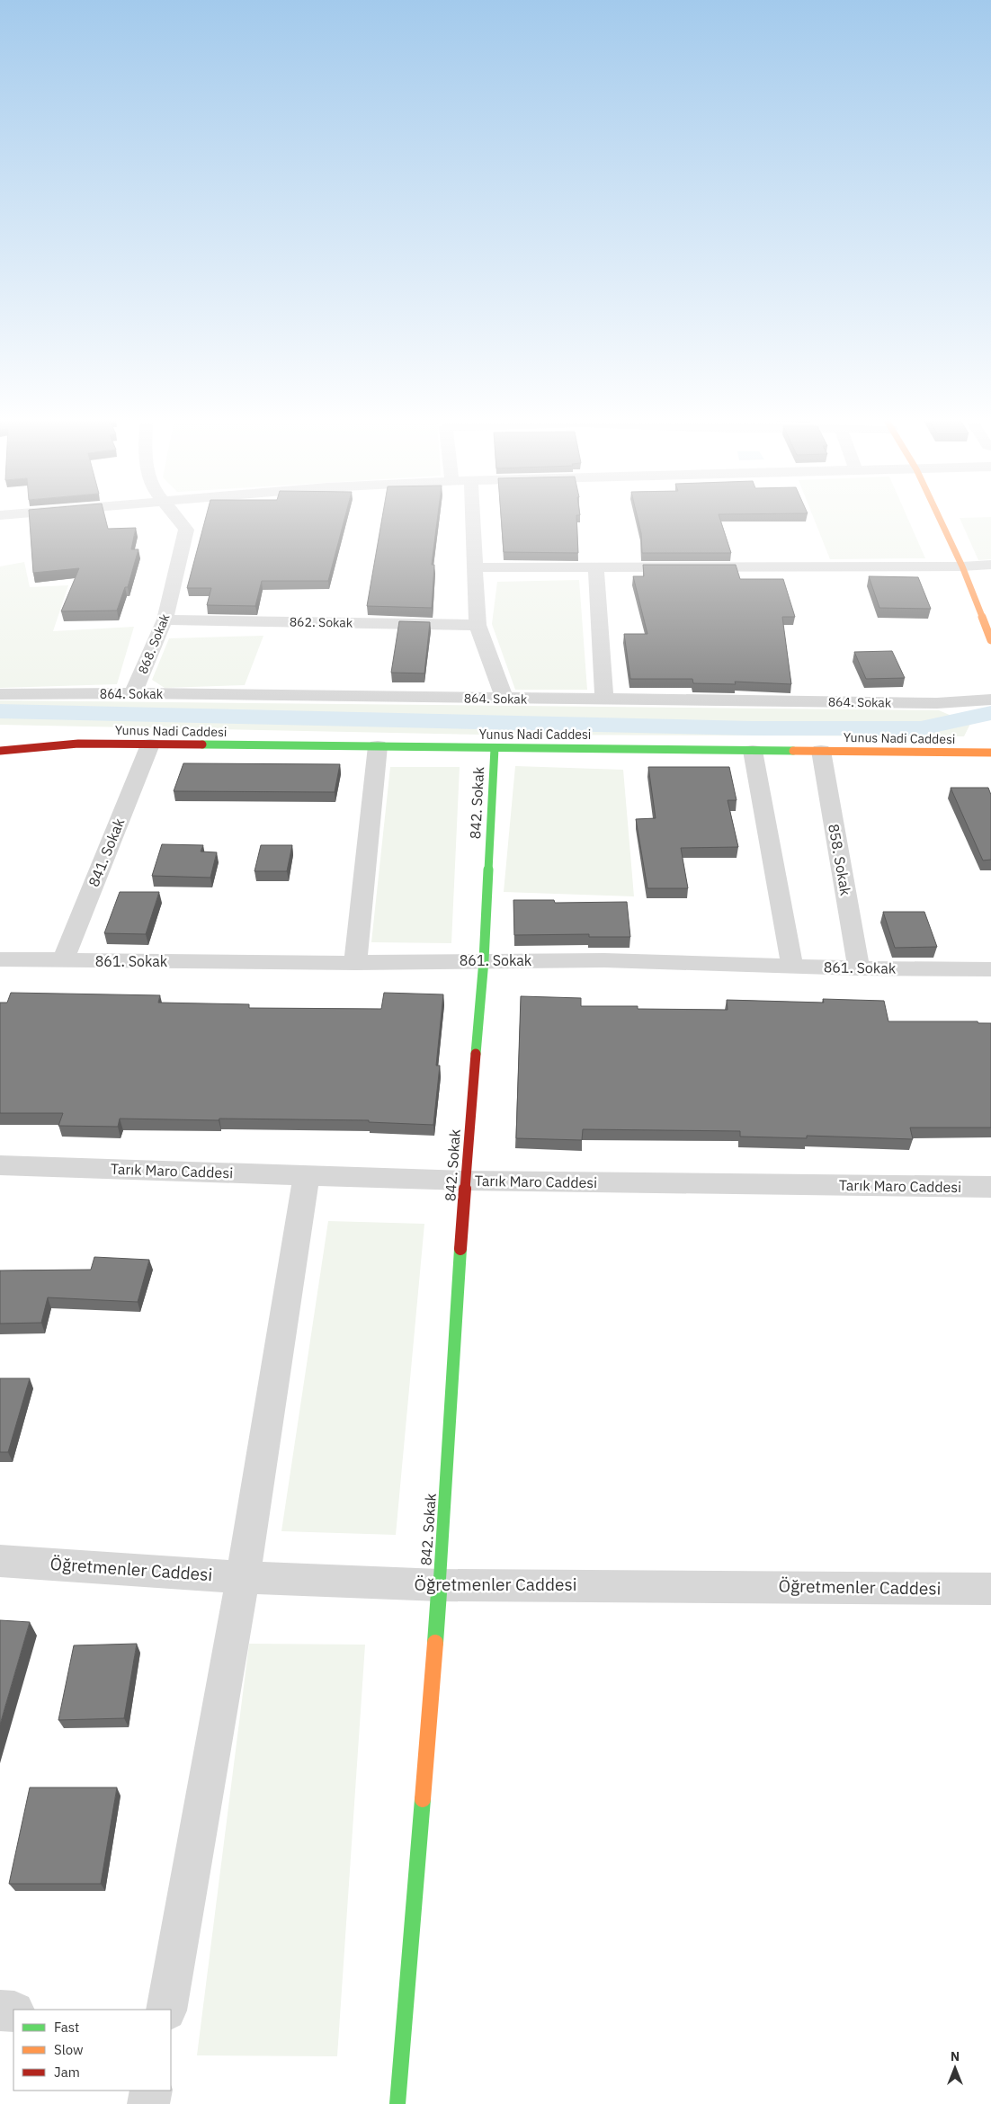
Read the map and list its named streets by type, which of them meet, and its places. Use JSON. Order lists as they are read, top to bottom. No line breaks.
{"streets":{"street":["862. Sokak","868. Sokak","864. Sokak","Yunus Nadi Caddesi","842. Sokak","841. Sokak","858. Sokak","861. Sokak","Tarık Maro Caddesi","Öğretmenler Caddesi"]},"crossings":[["862. Sokak","868. Sokak"],["868. Sokak","864. Sokak"],["Yunus Nadi Caddesi","842. Sokak"],["Yunus Nadi Caddesi","841. Sokak"],["Yunus Nadi Caddesi","858. Sokak"],["842. Sokak","861. Sokak"],["842. Sokak","Tarık Maro Caddesi"],["842. Sokak","Öğretmenler Caddesi"],["841. Sokak","861. Sokak"],["858. Sokak","861. Sokak"]],"legend":["Fast","Slow","Jam"],"north":"top"}
